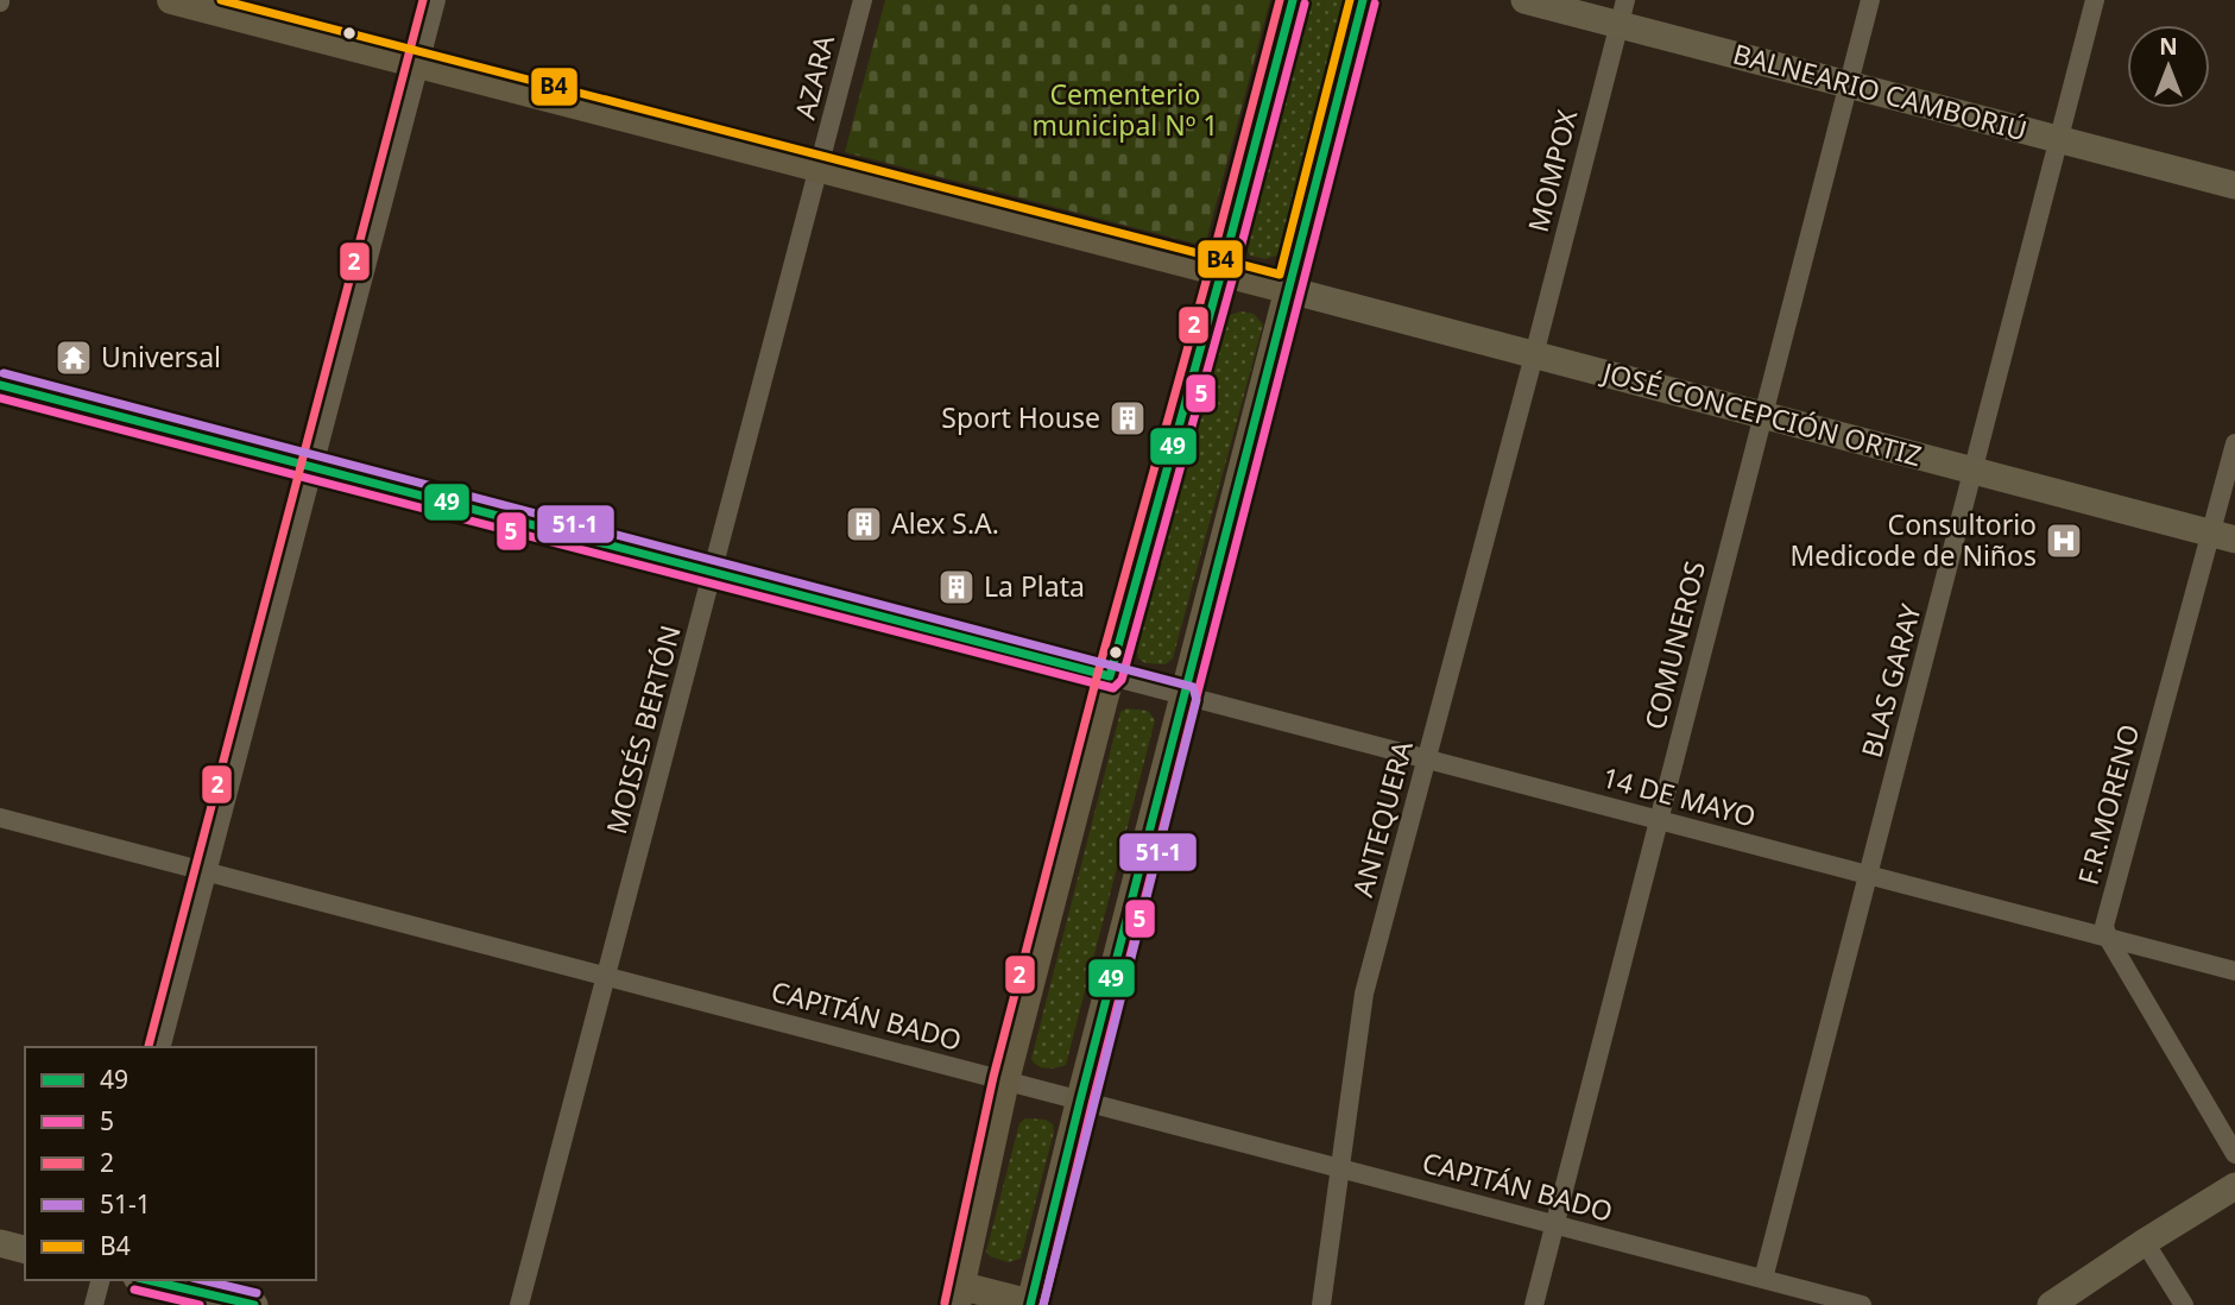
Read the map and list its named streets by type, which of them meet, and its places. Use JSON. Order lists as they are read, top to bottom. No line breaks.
{"streets":{"street":["AZARA","BALNEARIO CAMBORIÚ","MOMPOX","JOSÉ CONCEPCIÓN ORTIZ","COMUNEROS","BLAS GARAY","MOISÉS BERTÓN","14 DE MAYO","F.R.MORENO","ANTEQUERA","CAPITÁN BADO"]},"crossings":[["AZARA","MOISÉS BERTÓN"],["BALNEARIO CAMBORIÚ","MOMPOX"],["BALNEARIO CAMBORIÚ","COMUNEROS"],["BALNEARIO CAMBORIÚ","BLAS GARAY"],["MOMPOX","JOSÉ CONCEPCIÓN ORTIZ"],["MOMPOX","ANTEQUERA"],["JOSÉ CONCEPCIÓN ORTIZ","COMUNEROS"],["JOSÉ CONCEPCIÓN ORTIZ","BLAS GARAY"],["JOSÉ CONCEPCIÓN ORTIZ","F.R.MORENO"],["JOSÉ CONCEPCIÓN ORTIZ","ANTEQUERA"],["COMUNEROS","14 DE MAYO"],["COMUNEROS","CAPITÁN BADO"],["BLAS GARAY","14 DE MAYO"],["BLAS GARAY","CAPITÁN BADO"],["MOISÉS BERTÓN","14 DE MAYO"],["MOISÉS BERTÓN","CAPITÁN BADO"],["14 DE MAYO","F.R.MORENO"],["14 DE MAYO","ANTEQUERA"],["ANTEQUERA","CAPITÁN BADO"]],"parks":["Cementerio municipal Nº 1"],"places":{"temple":["Universal"],"building":["Sport House","Alex S.A.","La Plata"],"hospital":["Consultorio Medicode de Niños"]},"lines":["transit line 49","transit line 2","transit line B4","transit line 5","transit line 51-1"],"legend":["49","5","2","51-1","B4"],"north":"top"}
